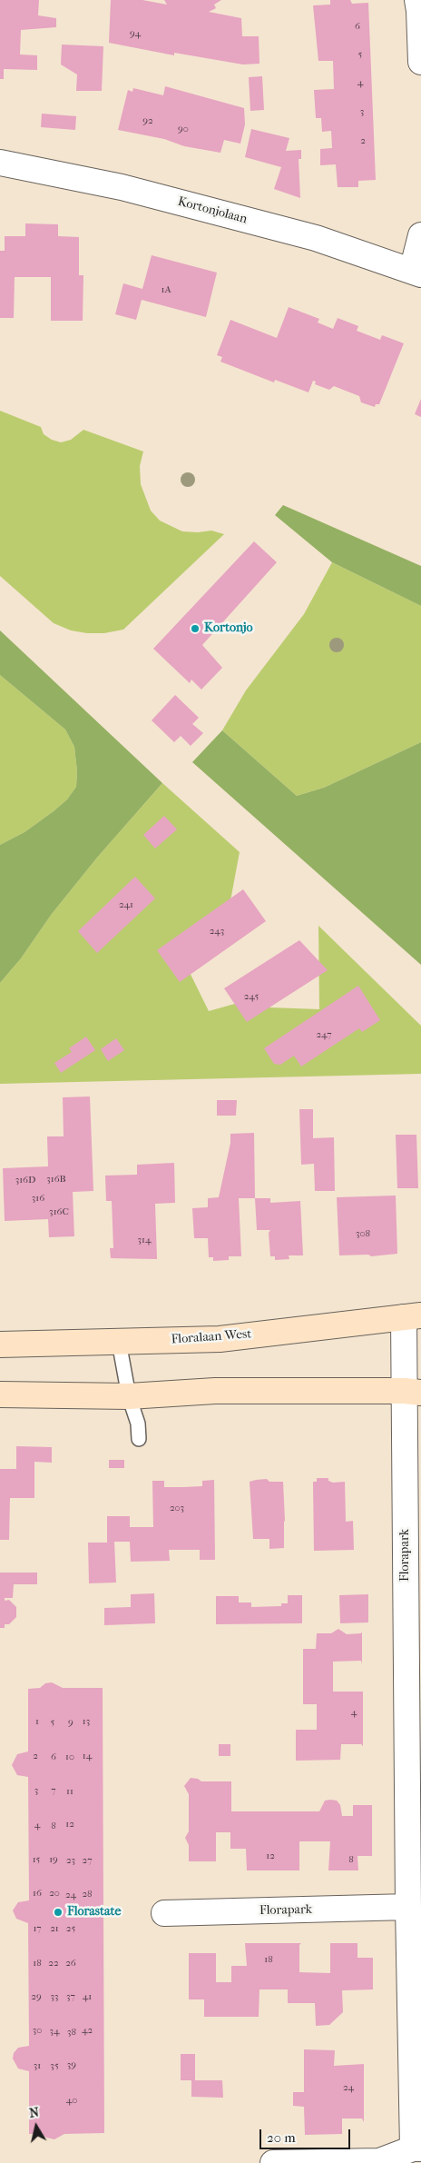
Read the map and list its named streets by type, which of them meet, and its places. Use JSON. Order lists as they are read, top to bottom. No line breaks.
{"streets":{"main road":["Floralaan West"],"street":["Kortonjolaan","Florapark"]},"crossings":[["Floralaan West","Florapark"]],"places":["Kortonjo","Florastate"],"house_numbers":["6","94","5","4","3","92","90","2","1A","241","243","245","247","316B","316D","316","316C","308","314","203","4","1","13","5","9","2","14","6","10","3","7","11","12","4","8","12","15","19","8","23","27","16","20","28","24","17","21","25","18","18","22","26","29","33","37","41","30","42","34","38","39","31","35","24","40"],"scale_bar":"20 m","north":"top"}
